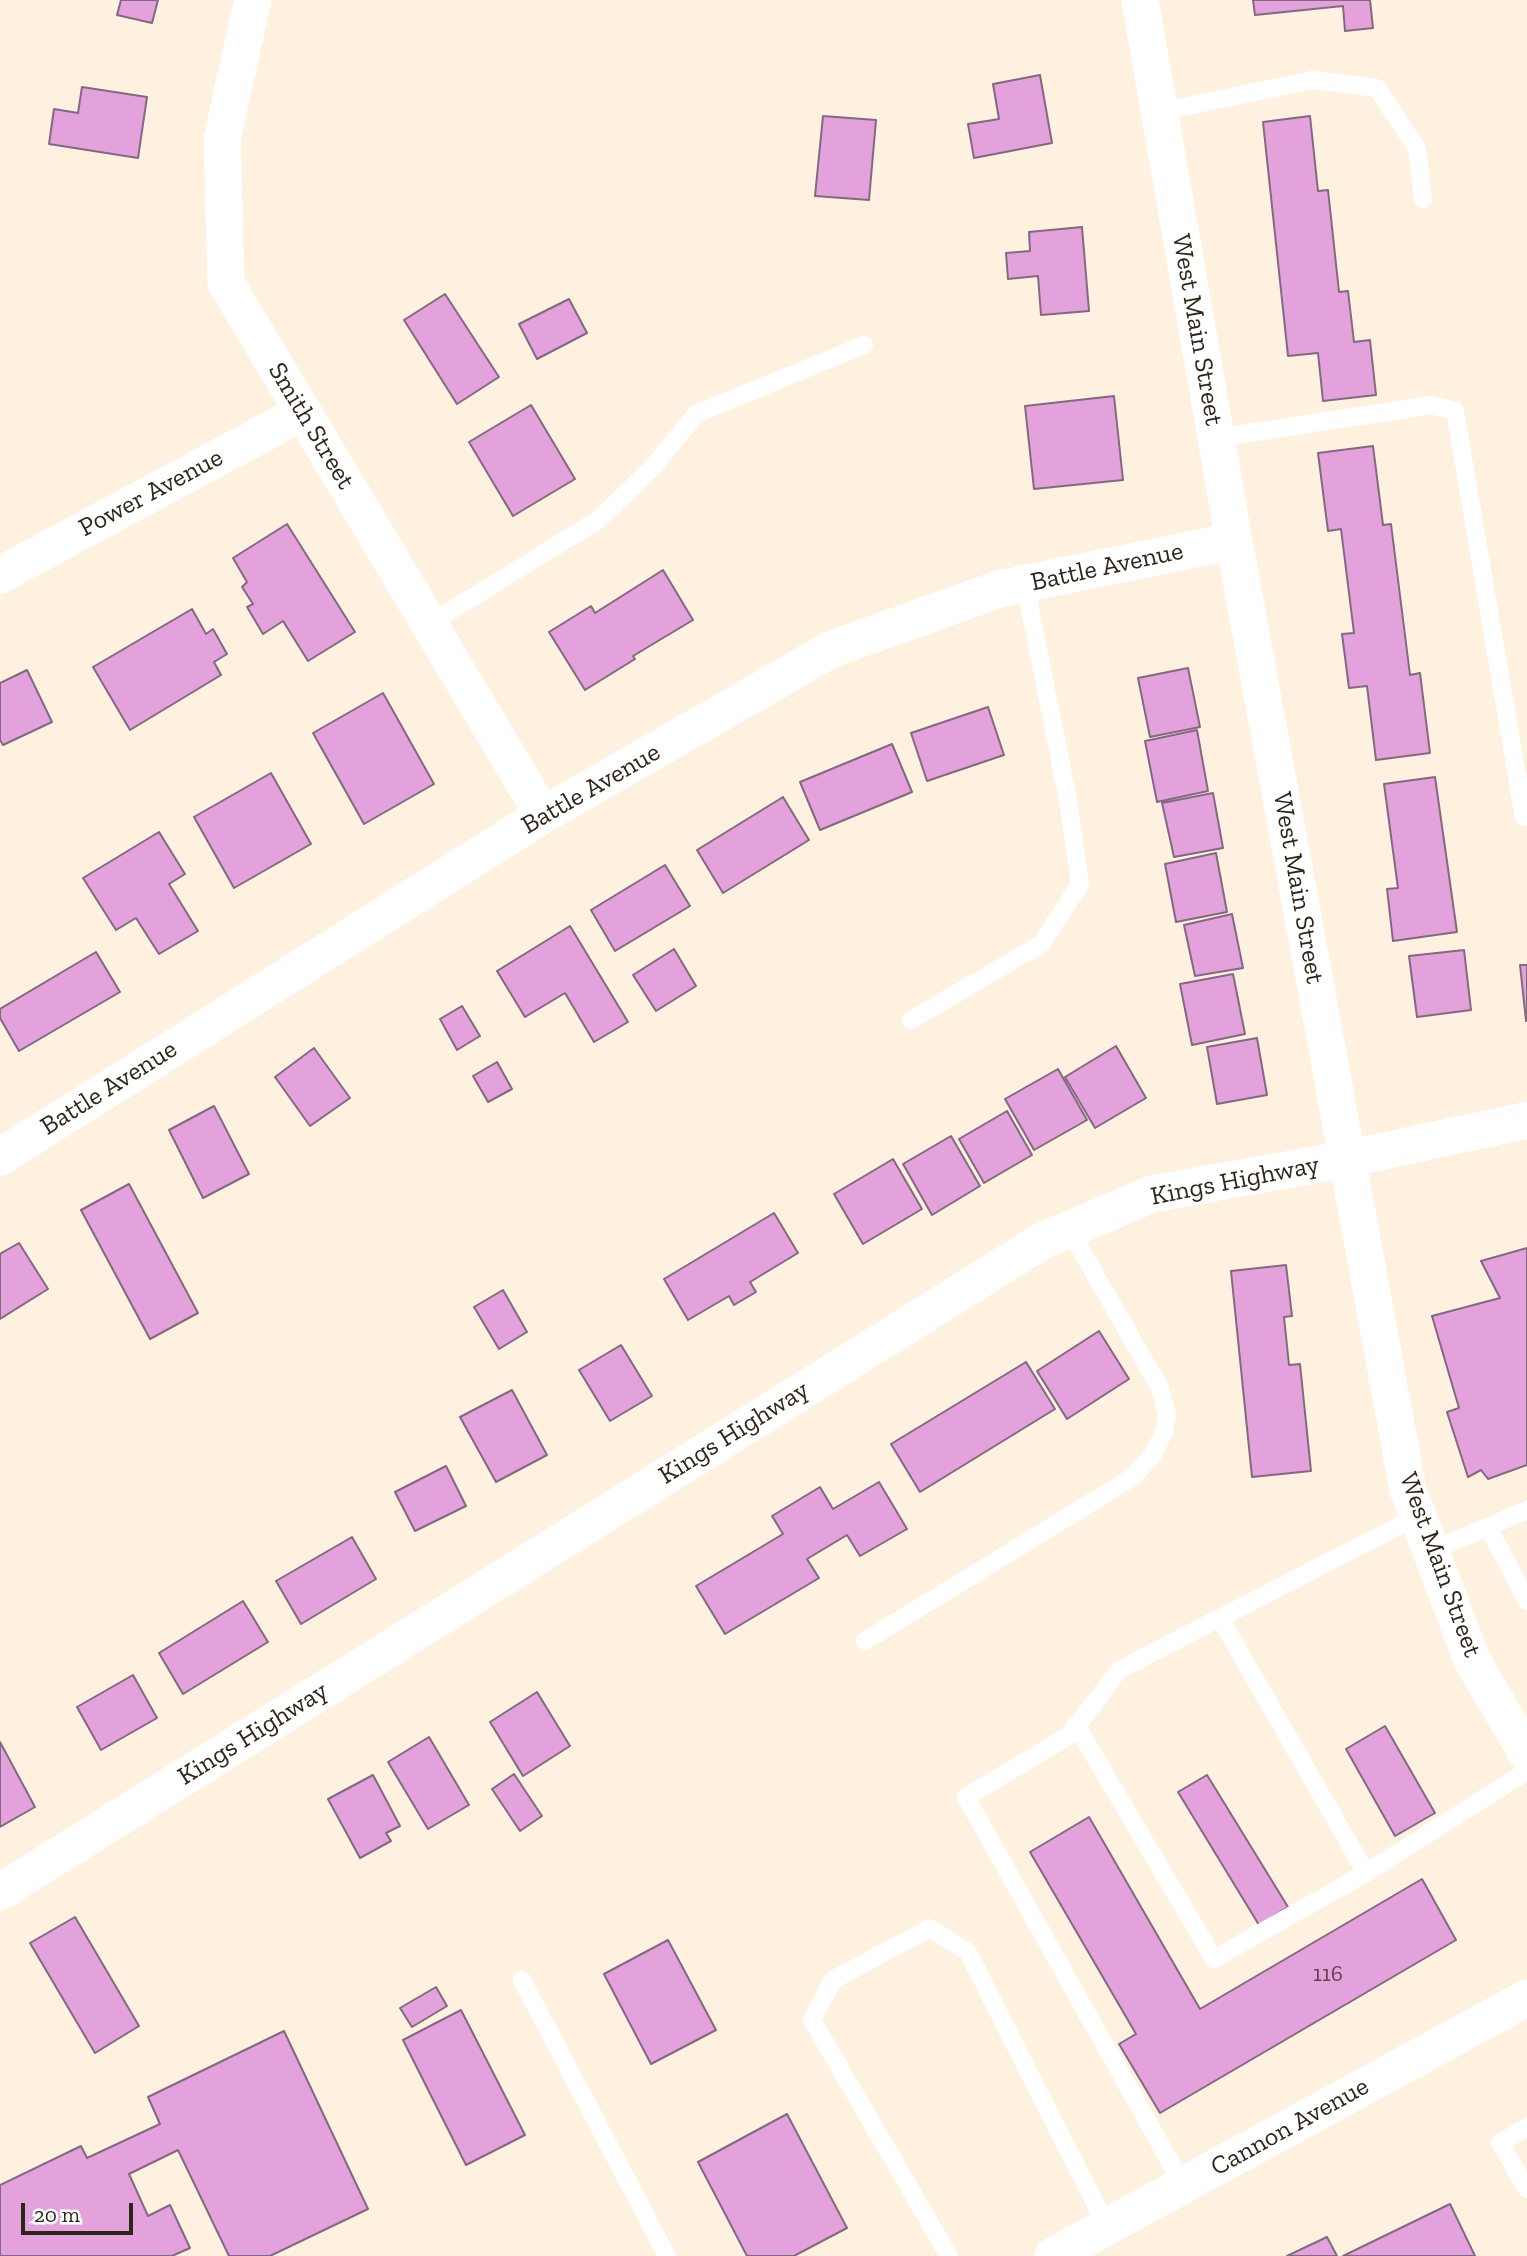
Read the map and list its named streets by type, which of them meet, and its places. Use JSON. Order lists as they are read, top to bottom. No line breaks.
{"streets":{"street":["West Main Street","Smith Street","Power Avenue","Battle Avenue","Kings Highway","Cannon Avenue"]},"crossings":[["West Main Street","Battle Avenue"],["West Main Street","Kings Highway"],["Smith Street","Power Avenue"],["Smith Street","Battle Avenue"]],"house_numbers":["116"],"scale_bar":"20 m"}
